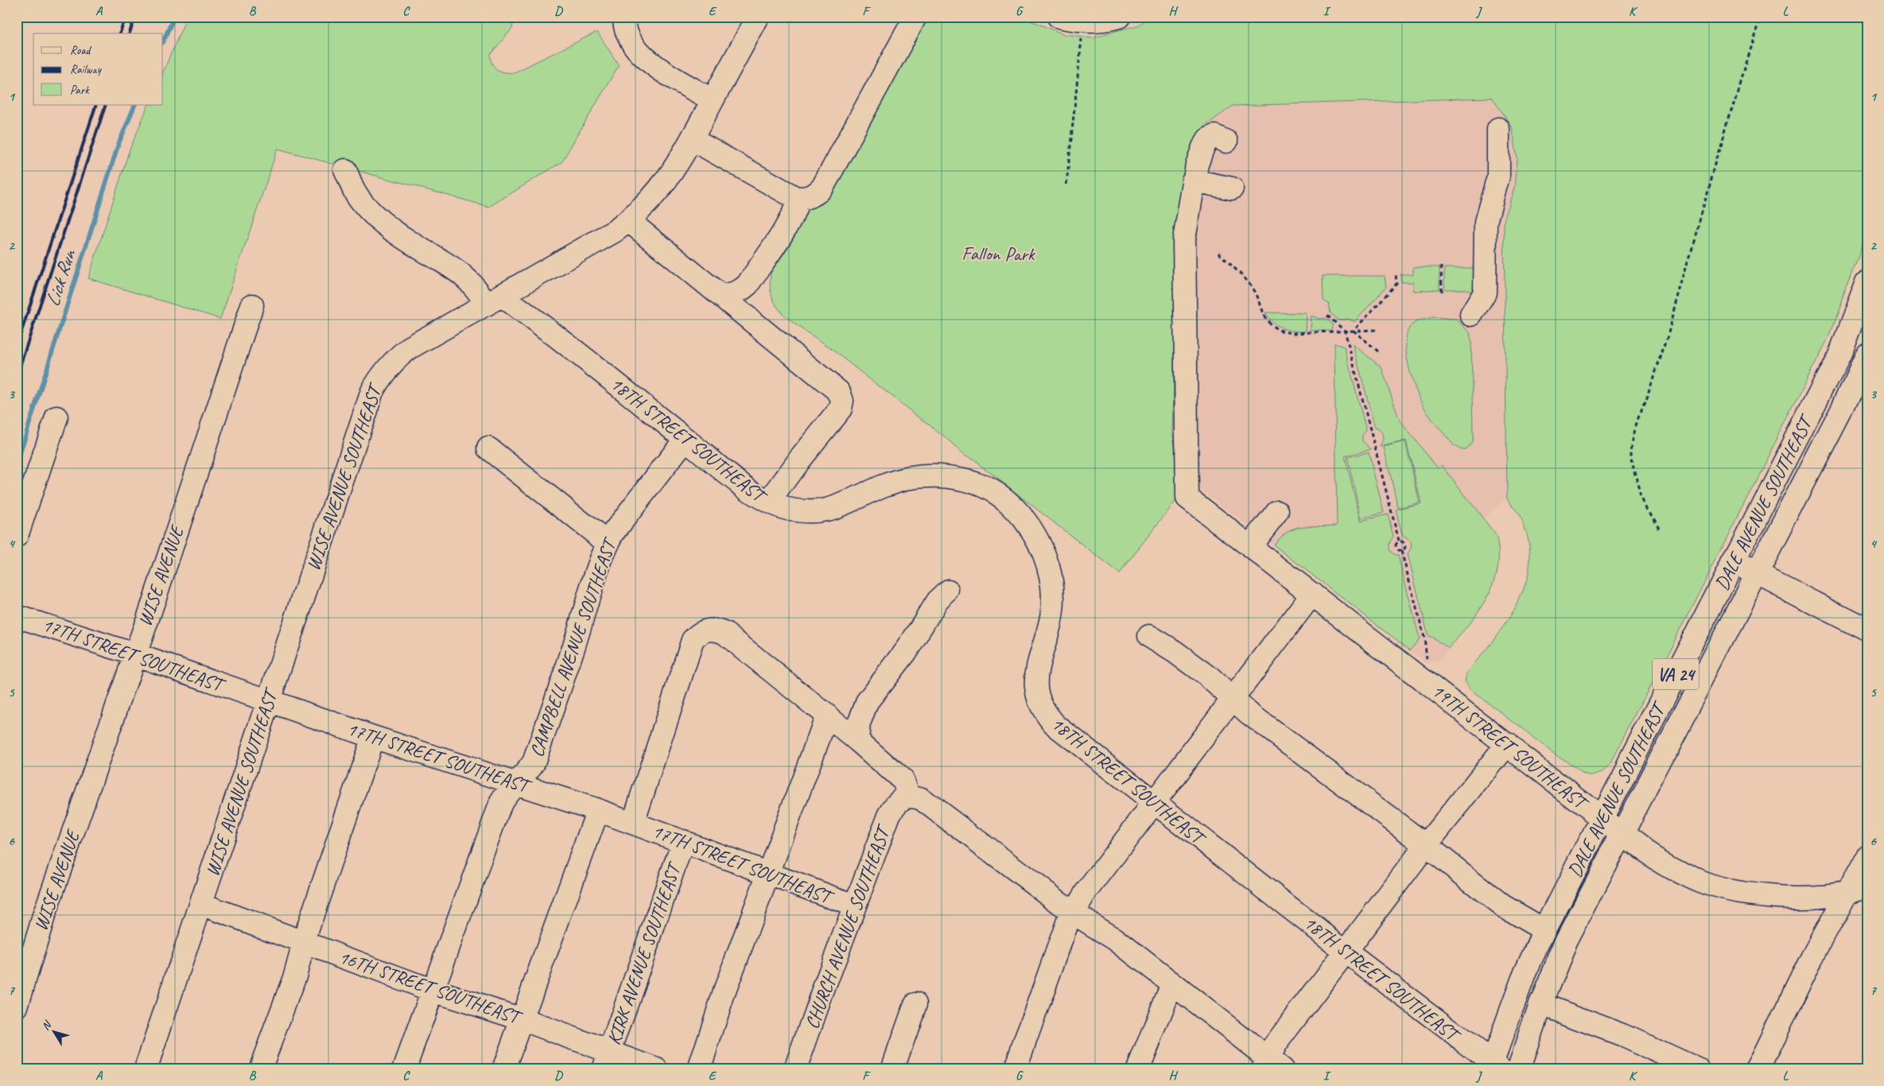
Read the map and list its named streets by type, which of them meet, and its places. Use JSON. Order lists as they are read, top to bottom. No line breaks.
{"streets":{"street":["18TH STREET SOUTHEAST","WISE AVENUE SOUTHEAST","DALE AVENUE SOUTHEAST","WISE AVENUE","CAMPBELL AVENUE SOUTHEAST","17TH STREET SOUTHEAST","VA 24","19TH STREET SOUTHEAST","CHURCH AVENUE SOUTHEAST","KIRK AVENUE SOUTHEAST","16TH STREET SOUTHEAST"]},"crossings":[["18TH STREET SOUTHEAST","WISE AVENUE SOUTHEAST"],["18TH STREET SOUTHEAST","DALE AVENUE SOUTHEAST"],["18TH STREET SOUTHEAST","CAMPBELL AVENUE SOUTHEAST"],["WISE AVENUE SOUTHEAST","17TH STREET SOUTHEAST"],["WISE AVENUE SOUTHEAST","16TH STREET SOUTHEAST"],["DALE AVENUE SOUTHEAST","19TH STREET SOUTHEAST"],["WISE AVENUE","17TH STREET SOUTHEAST"],["CAMPBELL AVENUE SOUTHEAST","17TH STREET SOUTHEAST"],["CAMPBELL AVENUE SOUTHEAST","16TH STREET SOUTHEAST"],["17TH STREET SOUTHEAST","CHURCH AVENUE SOUTHEAST"],["17TH STREET SOUTHEAST","KIRK AVENUE SOUTHEAST"],["KIRK AVENUE SOUTHEAST","16TH STREET SOUTHEAST"]],"water":["Lick Run"],"parks":["Fallon Park"],"legend":["Road","Railway","Park"],"north":"top left","grid":{"columns":["A","B","C","D","E","F","G","H","I","J","K","L"],"rows":["1","2","3","4","5","6","7"]}}
